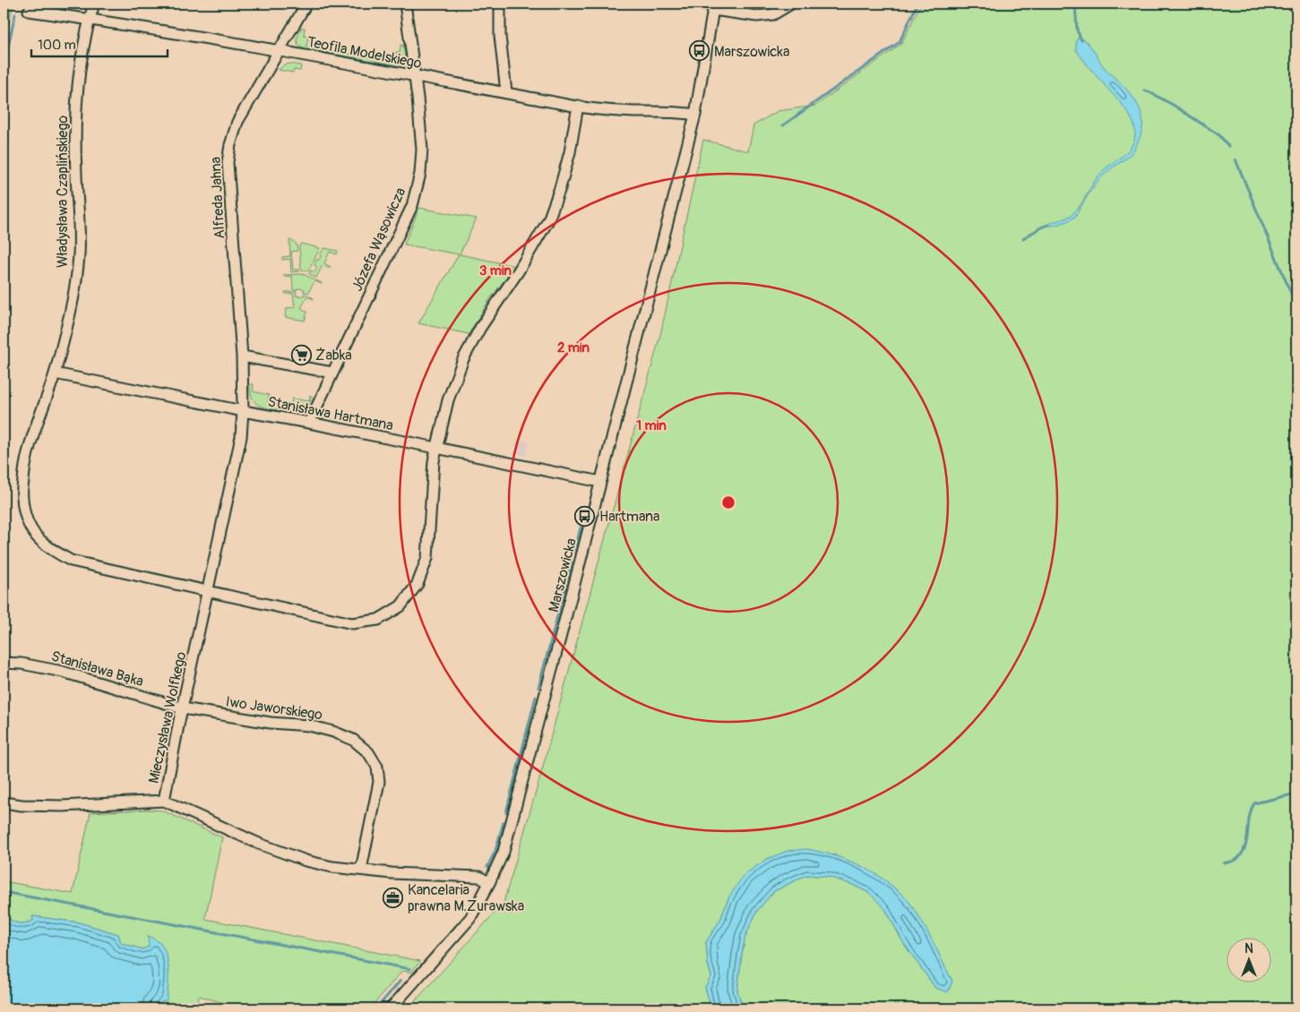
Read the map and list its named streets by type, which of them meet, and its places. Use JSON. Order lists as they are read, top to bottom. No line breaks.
{"streets":{"street":["Teofila Modelskiego","Władysława Czaplińskiego","Alfreda Jahna","Józefa Wąsowicza","Stanisława Hartmana","Marszowicka","Stanisława Bąka","Iwo Jaworskiego","Mieczysława Wolfkego"]},"crossings":[["Teofila Modelskiego","Władysława Czaplińskiego"],["Teofila Modelskiego","Alfreda Jahna"],["Teofila Modelskiego","Józefa Wąsowicza"],["Teofila Modelskiego","Marszowicka"],["Władysława Czaplińskiego","Stanisława Hartmana"],["Władysława Czaplińskiego","Mieczysława Wolfkego"],["Alfreda Jahna","Stanisława Hartmana"],["Alfreda Jahna","Mieczysława Wolfkego"],["Józefa Wąsowicza","Stanisława Hartmana"],["Stanisława Hartmana","Marszowicka"],["Stanisława Hartmana","Mieczysława Wolfkego"],["Marszowicka","Mieczysława Wolfkego"],["Stanisława Bąka","Iwo Jaworskiego"],["Stanisława Bąka","Mieczysława Wolfkego"],["Iwo Jaworskiego","Mieczysława Wolfkego"]],"places":{"bus stop":["Marszowicka","Hartmana"],"supermarket":["Żabka"],"office":["Kancelaria prawna M.Zurawska"]},"scale_bar":"100 m","north":"top","rings":["3 min","2 min","1 min"]}
